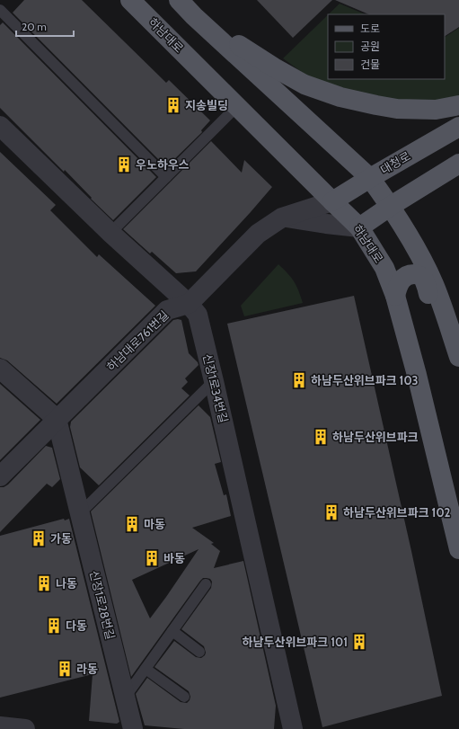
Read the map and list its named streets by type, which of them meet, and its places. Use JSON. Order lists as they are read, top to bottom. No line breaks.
{"streets":{"main road":["하남대로","대청로"],"street":["하남대로761번길","신장1로34번길","신장1로28번길"]},"crossings":[["하남대로","대청로"],["하남대로","하남대로761번길"],["대청로","하남대로761번길"],["하남대로761번길","신장1로34번길"],["하남대로761번길","신장1로28번길"]],"places":{"building":["지송빌딩","우노하우스","하남두산위브파크 103","하남두산위브파크","하남두산위브파크 102","마동","가동","바동","나동","다동","하남두산위브파크 101","라동"]},"legend":["도로","공원","건물"],"scale_bar":"20 m"}
